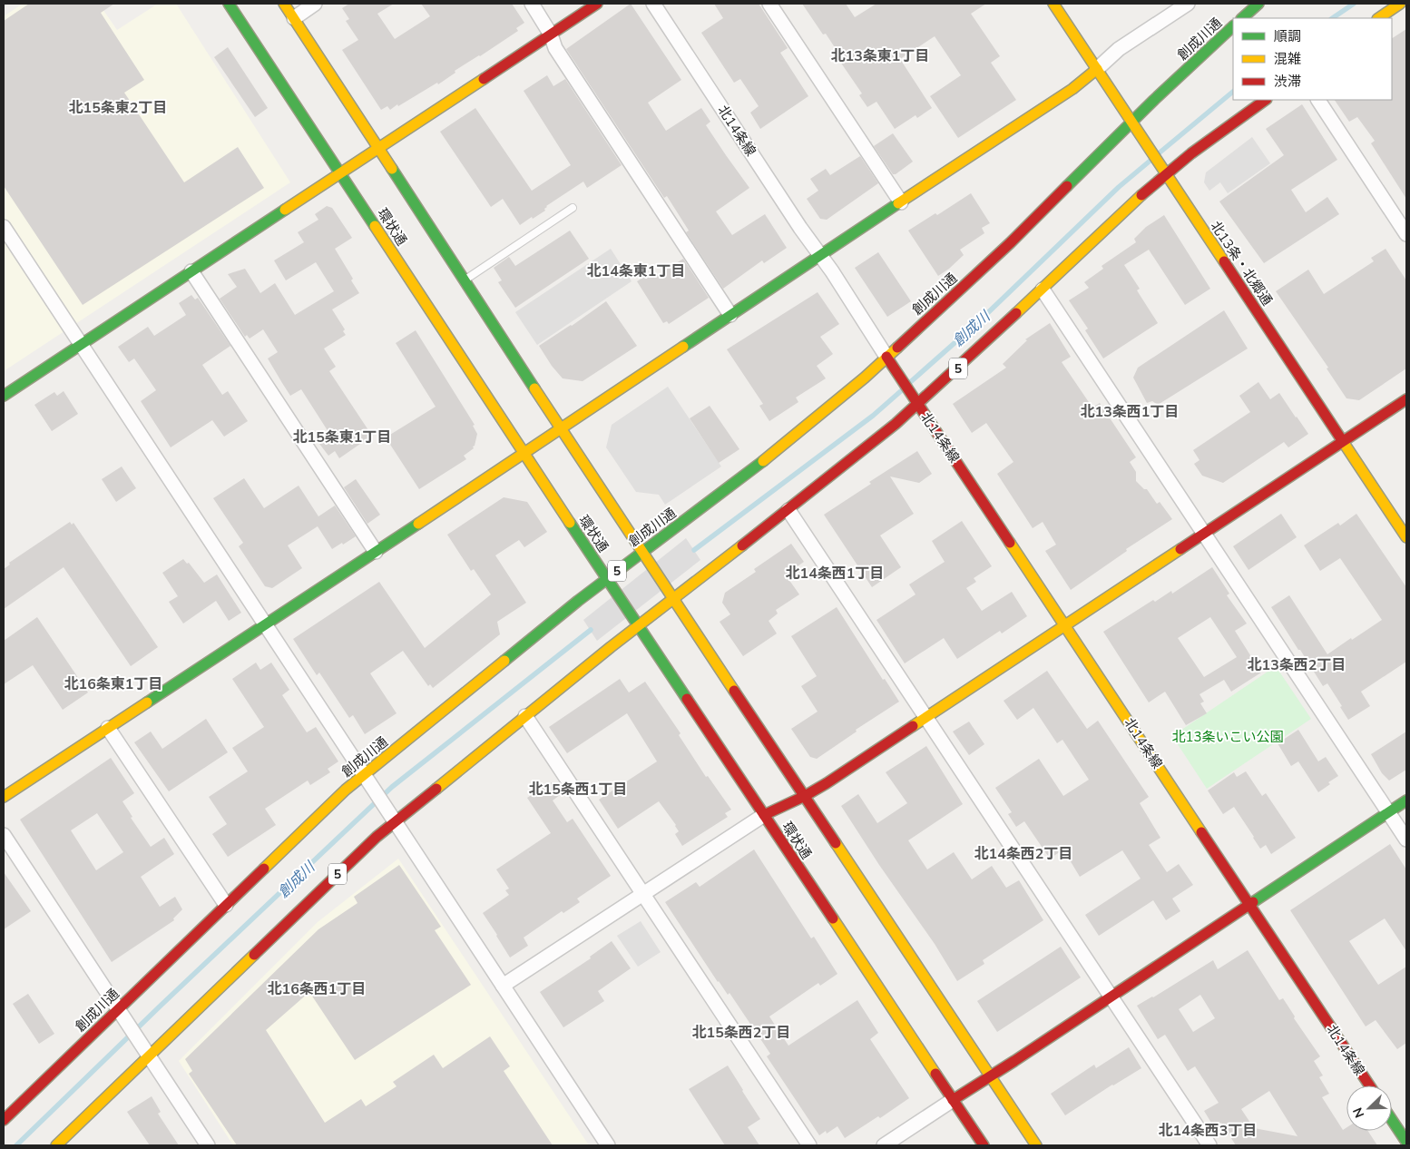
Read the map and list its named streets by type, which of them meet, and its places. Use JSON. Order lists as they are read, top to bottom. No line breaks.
{"streets":{"main road":["創成川通","北14条線","環状通","北13条・北郷通","5"]},"crossings":[["創成川通","北14条線"],["創成川通","環状通"],["創成川通","北13条・北郷通"],["北14条線","5"],["環状通","5"],["北13条・北郷通","5"]],"districts":["北13条東1丁目","北15条東2丁目","北14条東1丁目","北13条西1丁目","北15条東1丁目","北14条西1丁目","北13条西2丁目","北16条東1丁目","北15条西1丁目","北14条西2丁目","北16条西1丁目","北15条西2丁目","北14条西3丁目"],"water":["創成川"],"parks":["北13条いこい公園"],"legend":["順調","混雑","渋滞"],"north":"bottom left"}
